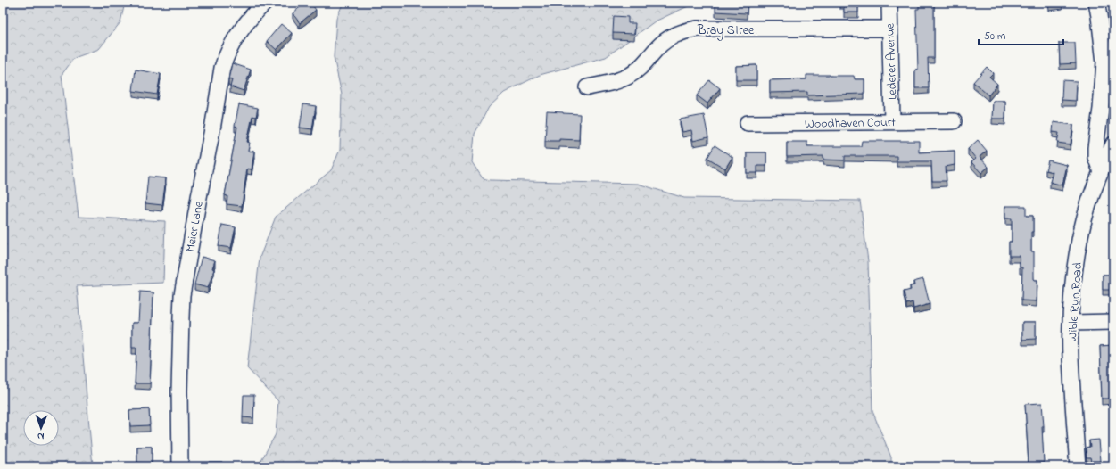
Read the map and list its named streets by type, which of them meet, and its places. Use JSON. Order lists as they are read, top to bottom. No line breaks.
{"streets":{"street":["Bray Street","Lederer Avenue","Woodhaven Court","Meier Lane","Wible Run Road"]},"crossings":[["Bray Street","Lederer Avenue"],["Lederer Avenue","Woodhaven Court"]],"scale_bar":"50 m","north":"bottom"}
